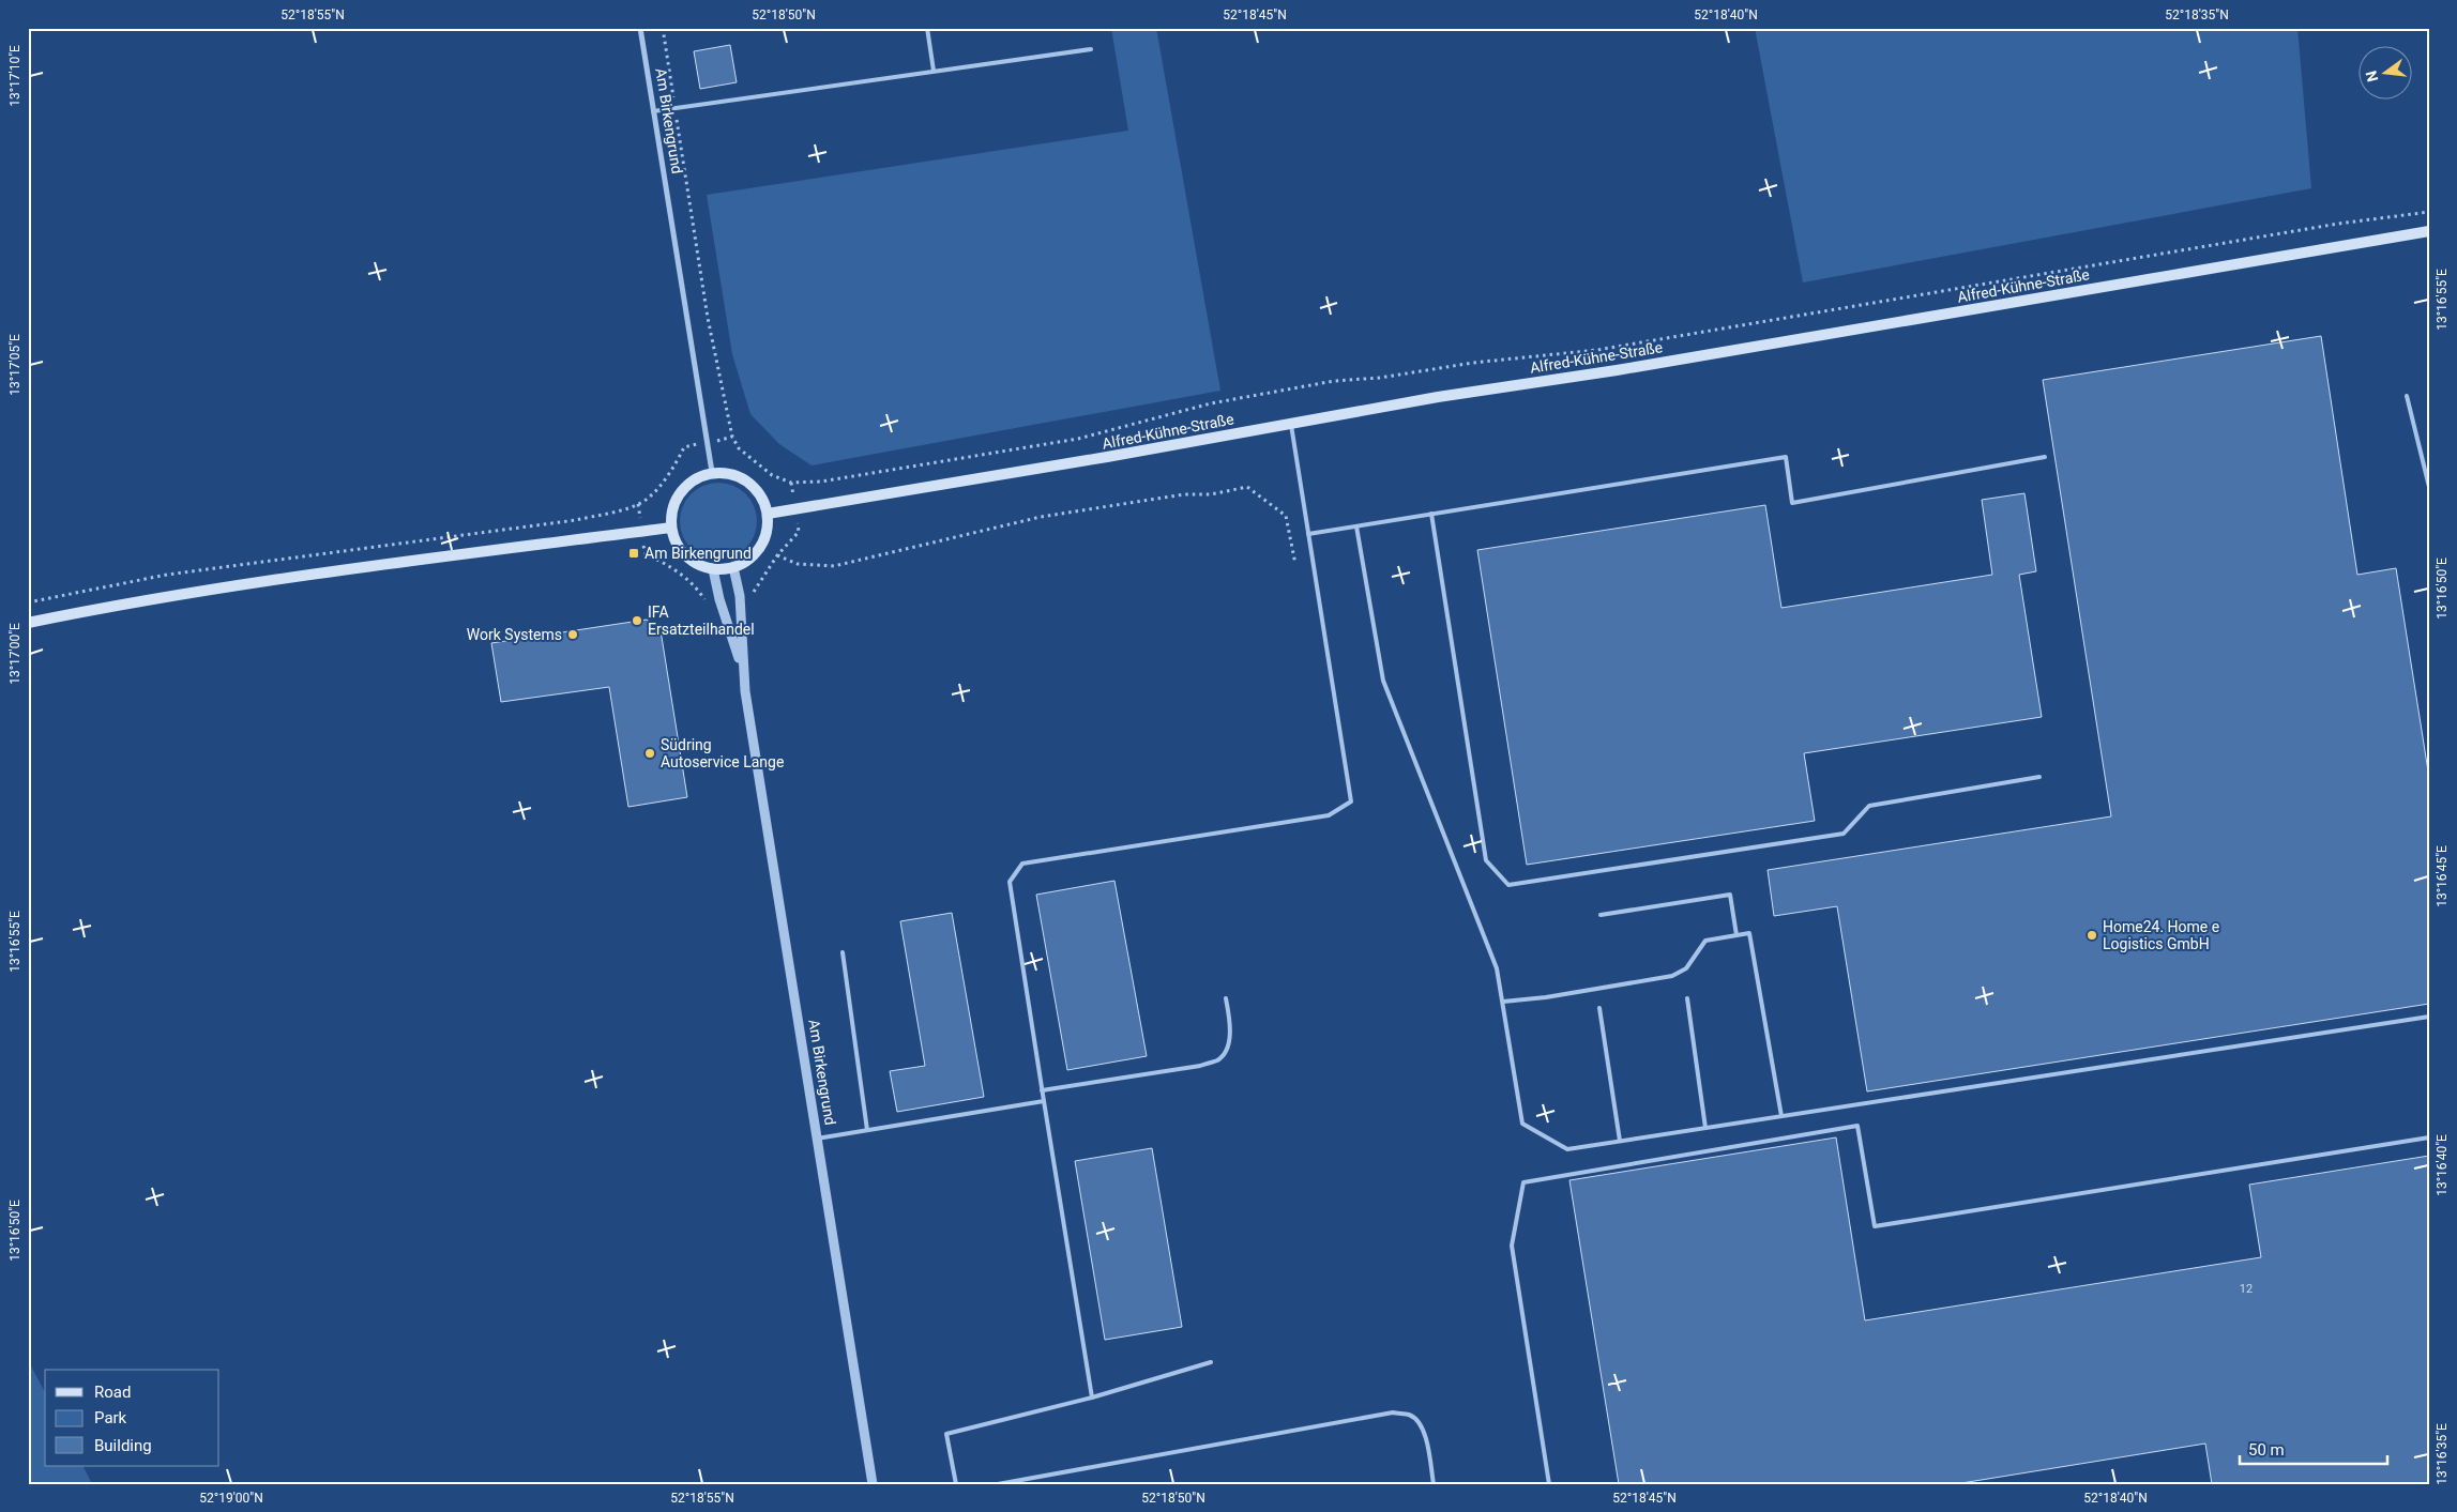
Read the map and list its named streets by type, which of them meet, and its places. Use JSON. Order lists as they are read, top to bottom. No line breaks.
{"streets":{"main road":["Alfred-Kühne-Straße"],"street":["Am Birkengrund"]},"crossings":[["Am Birkengrund","Alfred-Kühne-Straße"]],"places":{"transit":["Am Birkengrund"],"other":["IFA Ersatzteilhandel","Work Systems","Südring Autoservice Lange","Home24. Home e Logistics GmbH"]},"house_numbers":["12"],"legend":["Road","Park","Building"],"scale_bar":"50 m","north":"left","coordinates":["52°18'55\"N","52°18'50\"N","52°18'45\"N","52°18'40\"N","52°18'35\"N","13°17'10\"E","13°16'55\"E","13°17'05\"E","13°16'50\"E","13°17'00\"E","13°16'45\"E","13°16'40\"E","13°16'35\"E","52°19'00\"N"]}
